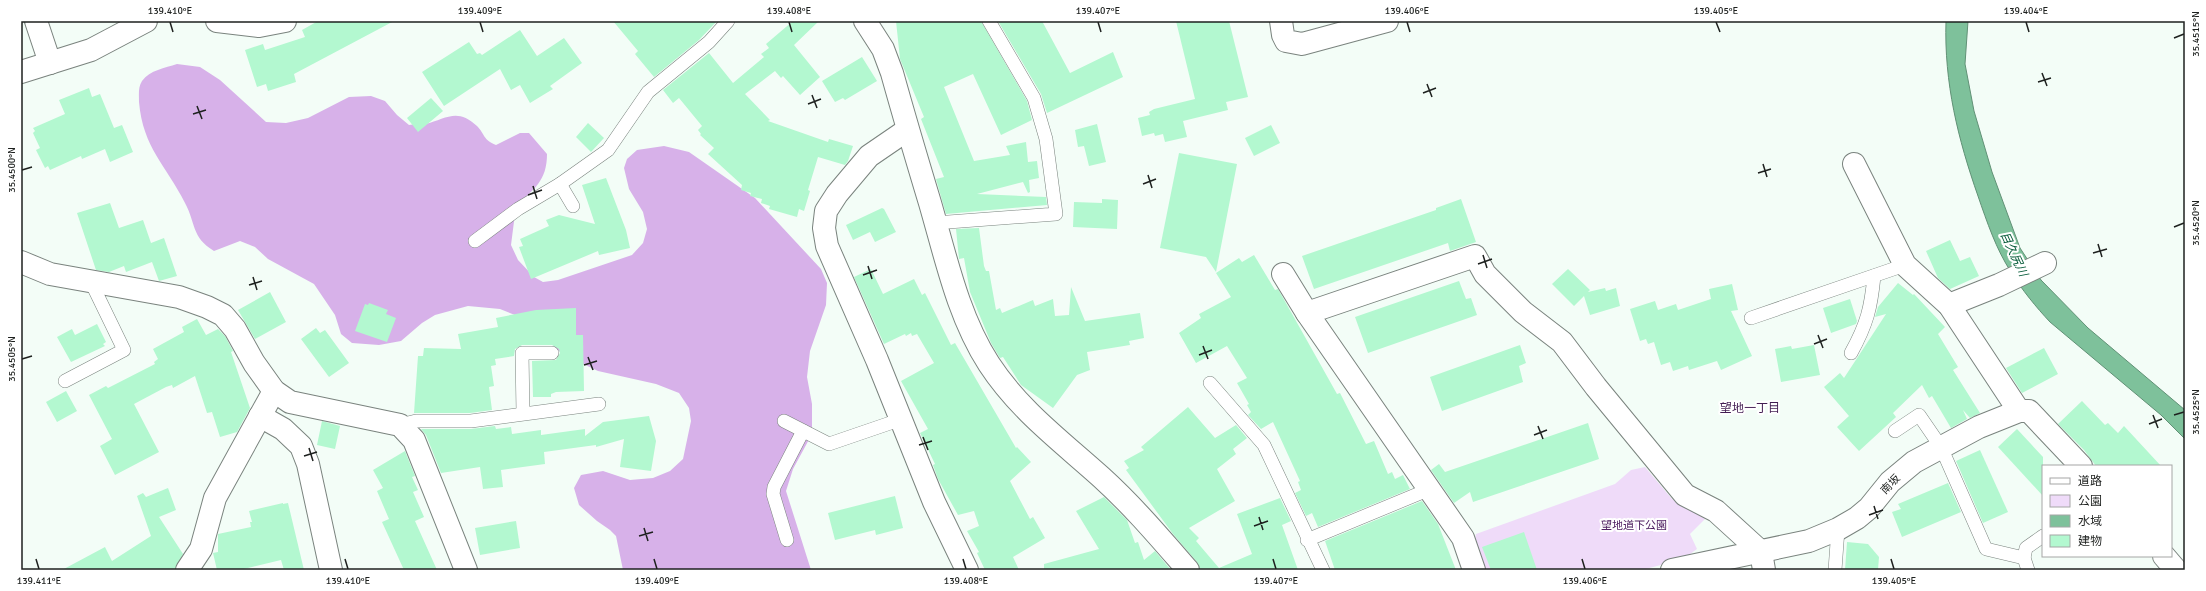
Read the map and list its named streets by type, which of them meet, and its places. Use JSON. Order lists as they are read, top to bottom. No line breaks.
{"streets":{"street":["南坂"]},"districts":["望地一丁目"],"water":["目久尻川"],"parks":["望地道下公園"],"legend":["道路","公園","水域","建物"],"coordinates":["139.410°E","139.409°E","139.408°E","139.407°E","139.406°E","139.405°E","139.404°E","35.4515°N","35.4500°N","35.4520°N","35.4505°N","35.4525°N","139.411°E"]}
